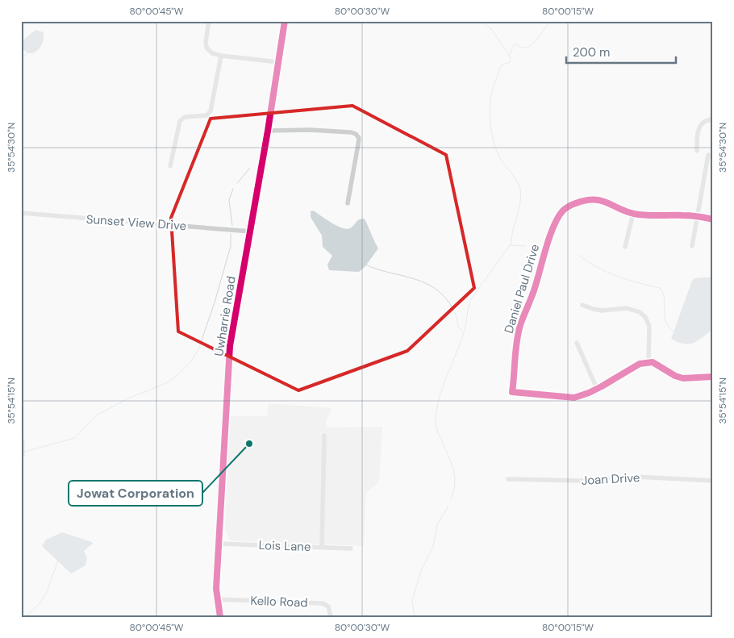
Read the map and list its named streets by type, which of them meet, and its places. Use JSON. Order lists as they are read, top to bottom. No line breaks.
{"streets":{"street":["Sunset View Drive","Daniel Paul Drive","Uwharrie Road","Joan Drive","Lois Lane","Kello Road"]},"crossings":[["Sunset View Drive","Uwharrie Road"],["Uwharrie Road","Lois Lane"],["Uwharrie Road","Kello Road"]],"places":["Jowat Corporation"],"scale_bar":"200 m","coordinates":["80°00'45\"W","80°00'30\"W","80°00'15\"W","35°54'30\"N","35°54'15\"N"]}
